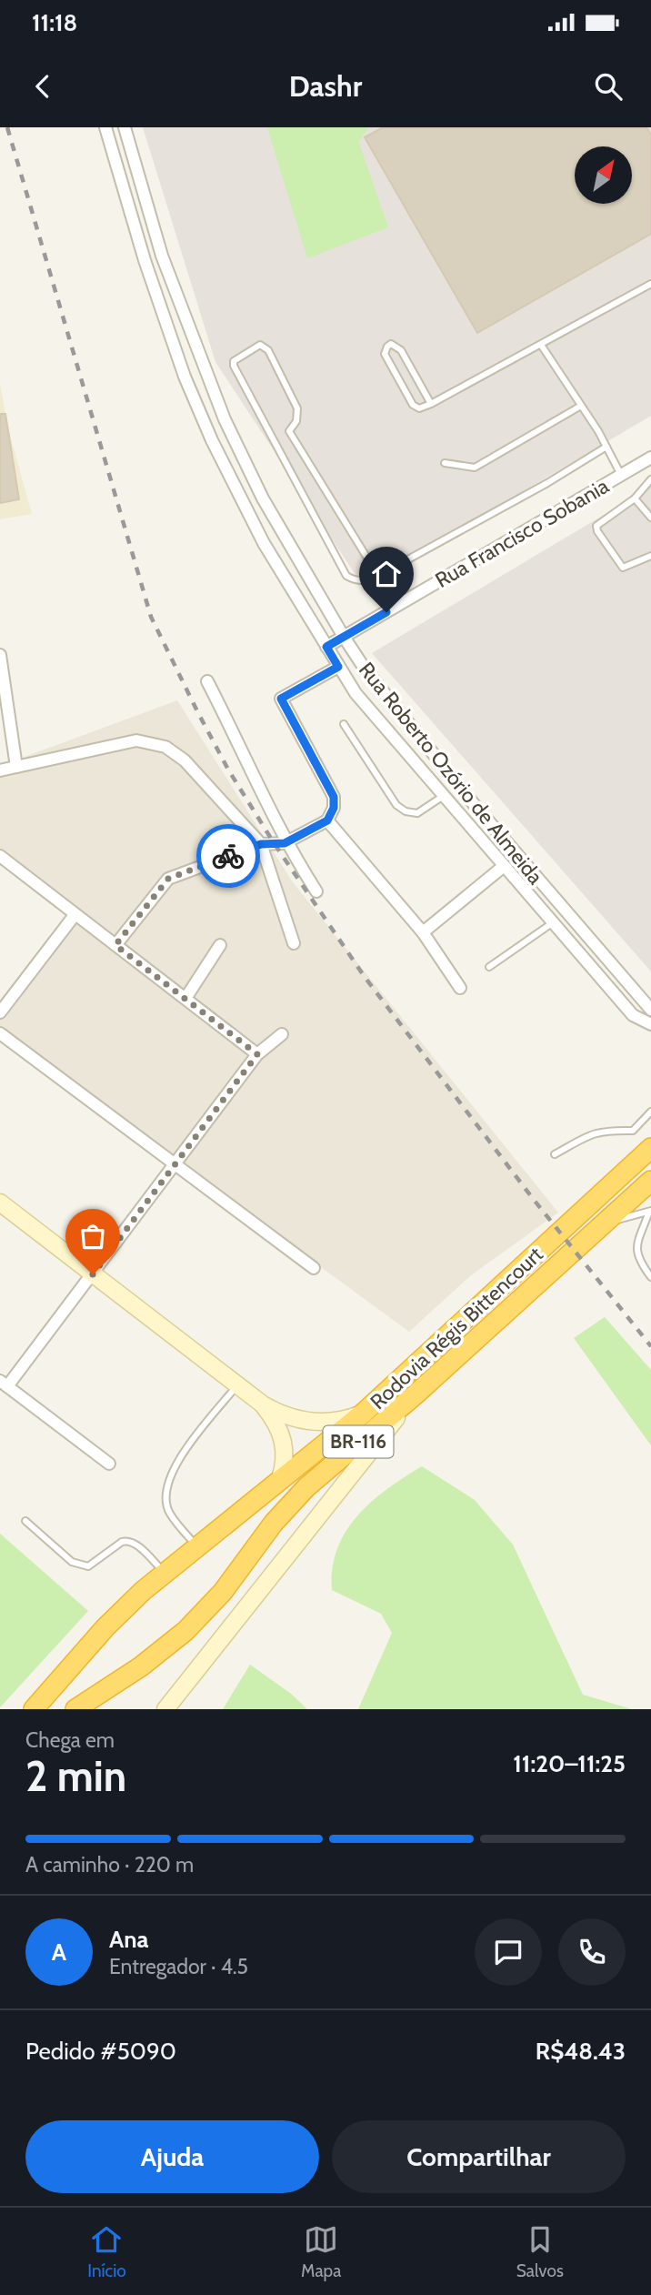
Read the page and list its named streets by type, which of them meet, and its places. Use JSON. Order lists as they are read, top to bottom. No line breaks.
{"streets":{"highway":["Rodovia Régis Bittencourt","BR-116"],"street":["Rua Francisco Sobania","Rua Roberto Ozório de Almeida"]},"crossings":[["Rua Francisco Sobania","Rua Roberto Ozório de Almeida"]],"north":"top right","page":{"status":"11:18","header":"Dashr","heading":["2 min","Chega em","11:20–11:25"],"panel":["Ana","Entregador · 4.5","Pedido #5090","R$48.43"],"bar":"A caminho · 220 m","round":"A","buttons":["Ajuda","Compartilhar"],"tabs":["Início","Mapa","Salvos"]}}
